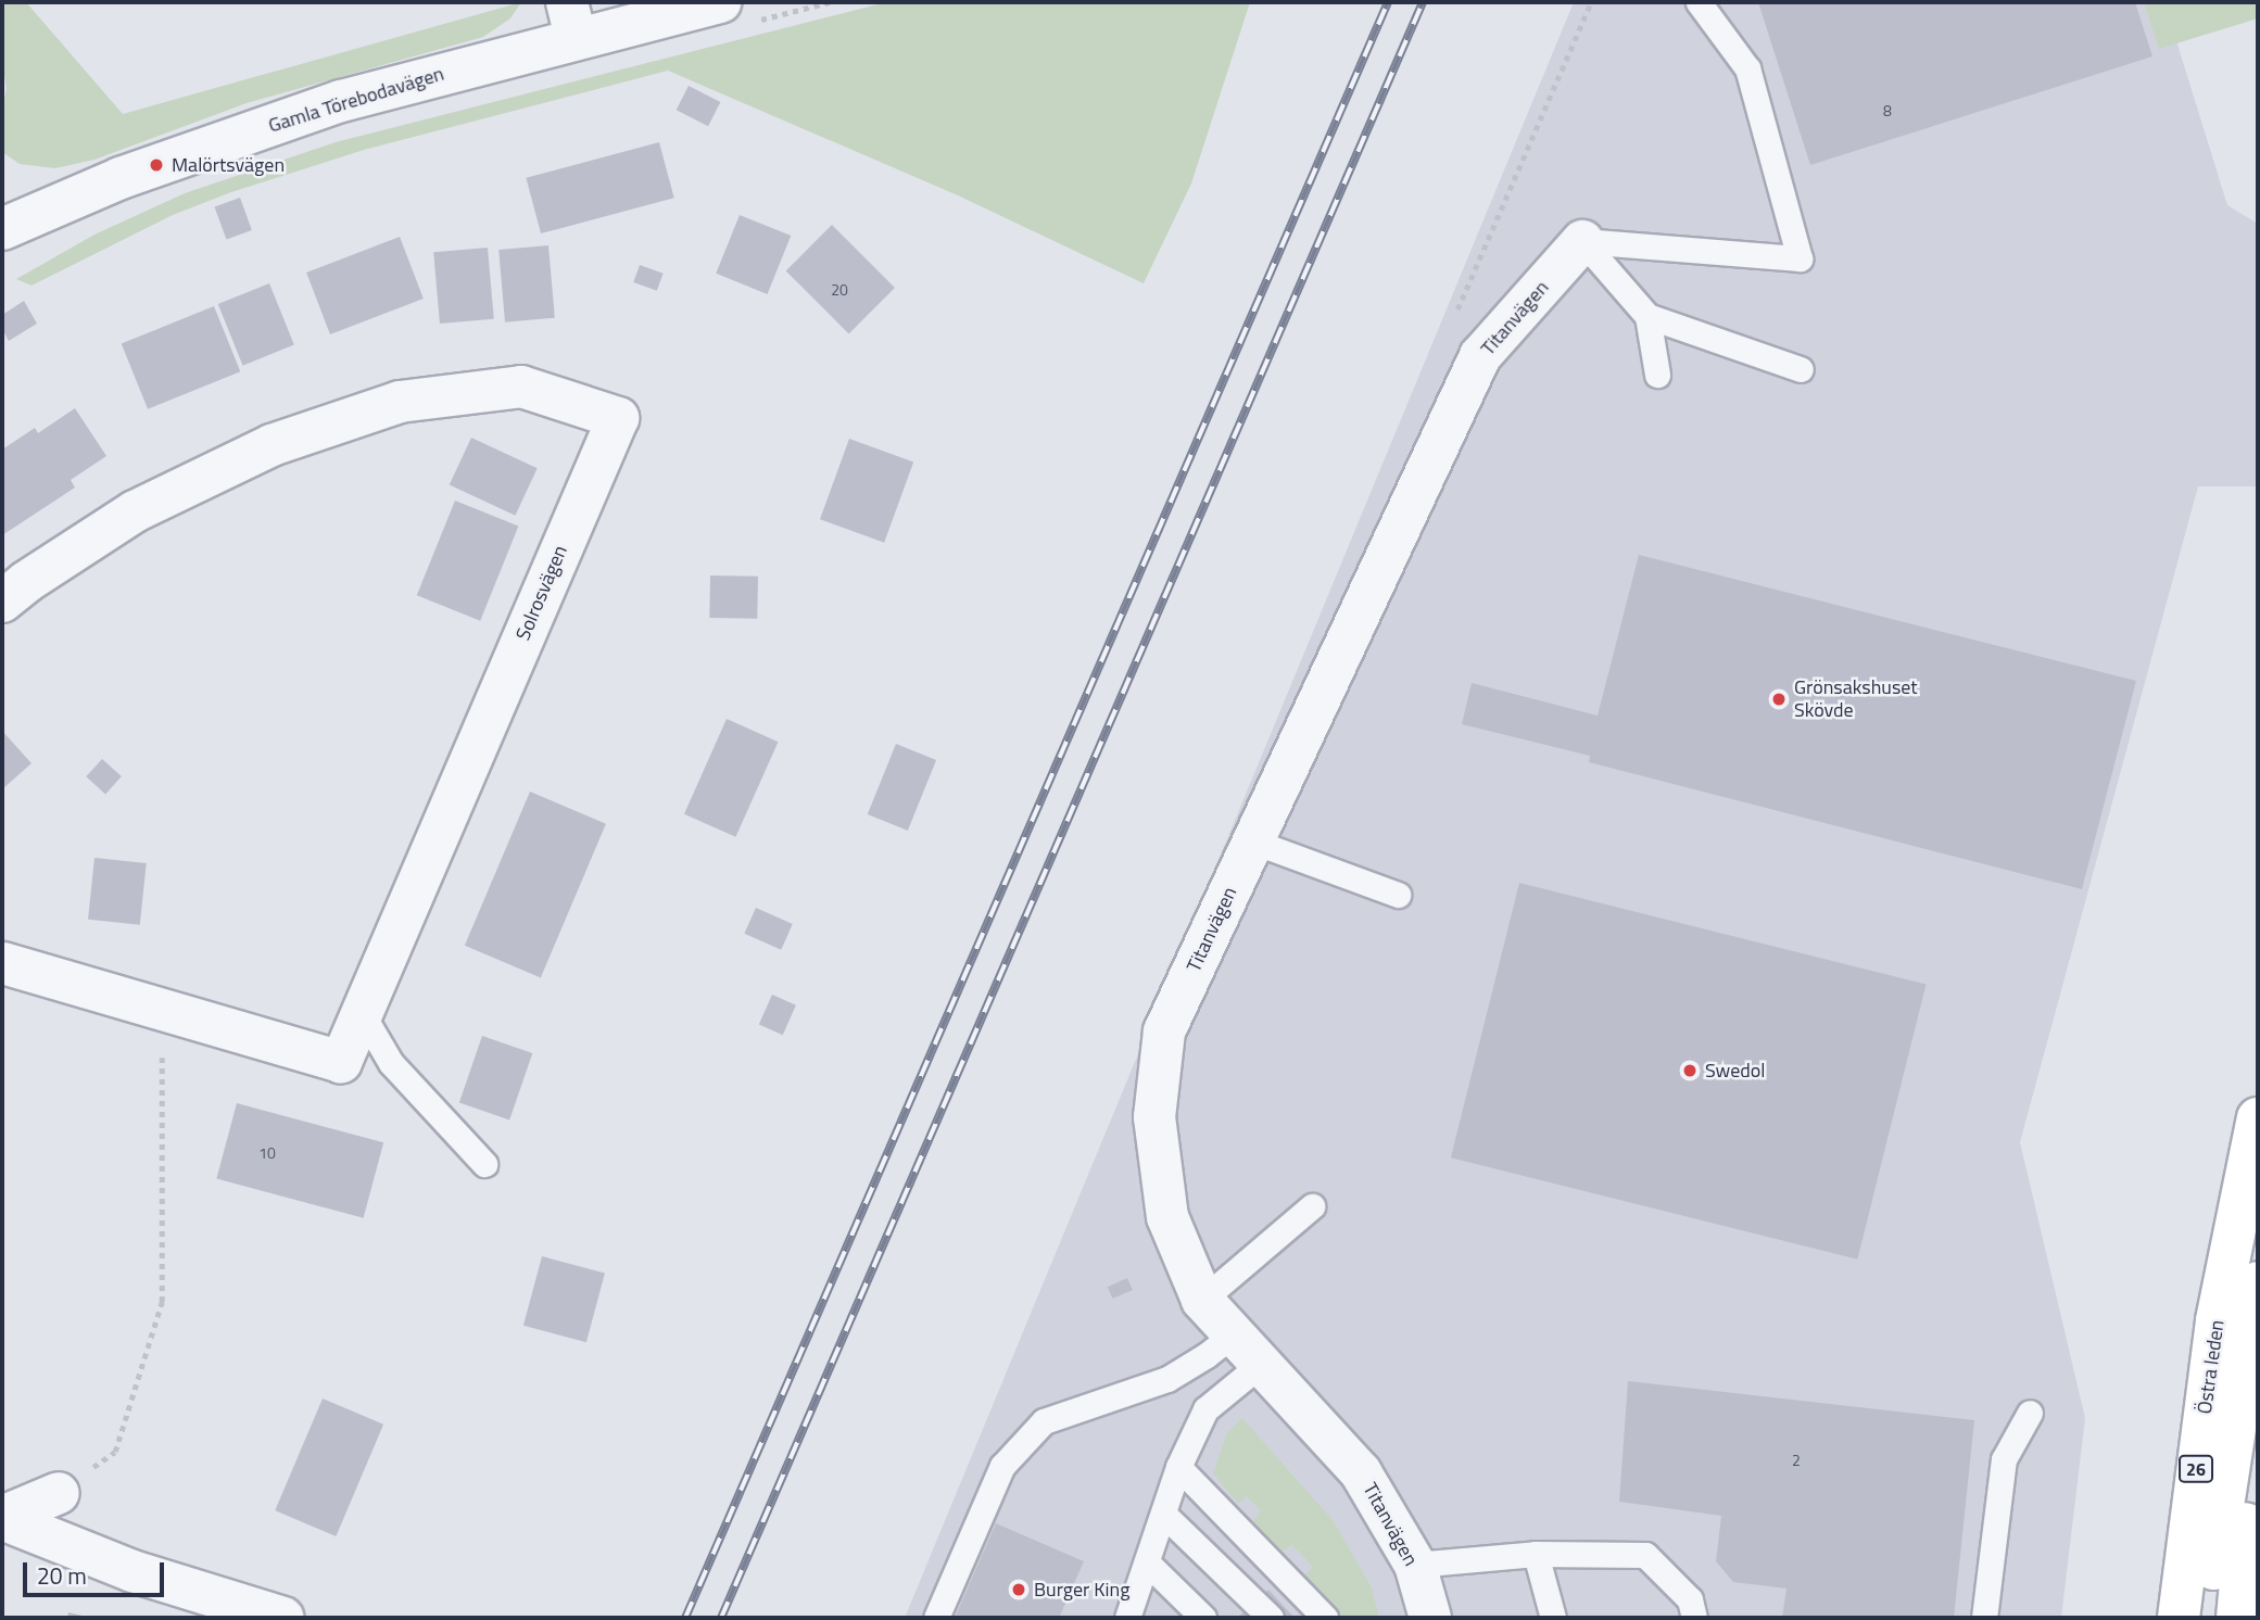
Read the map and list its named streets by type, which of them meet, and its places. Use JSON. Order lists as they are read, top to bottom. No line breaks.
{"streets":{"highway":["Östra leden","26"],"street":["Gamla Törebodavägen","Titanvägen","Solrosvägen"]},"places":["Malörtsvägen","Grönsakshuset Skövde","Swedol","Burger King"],"house_numbers":["8","20","10","2"],"scale_bar":"20 m"}
